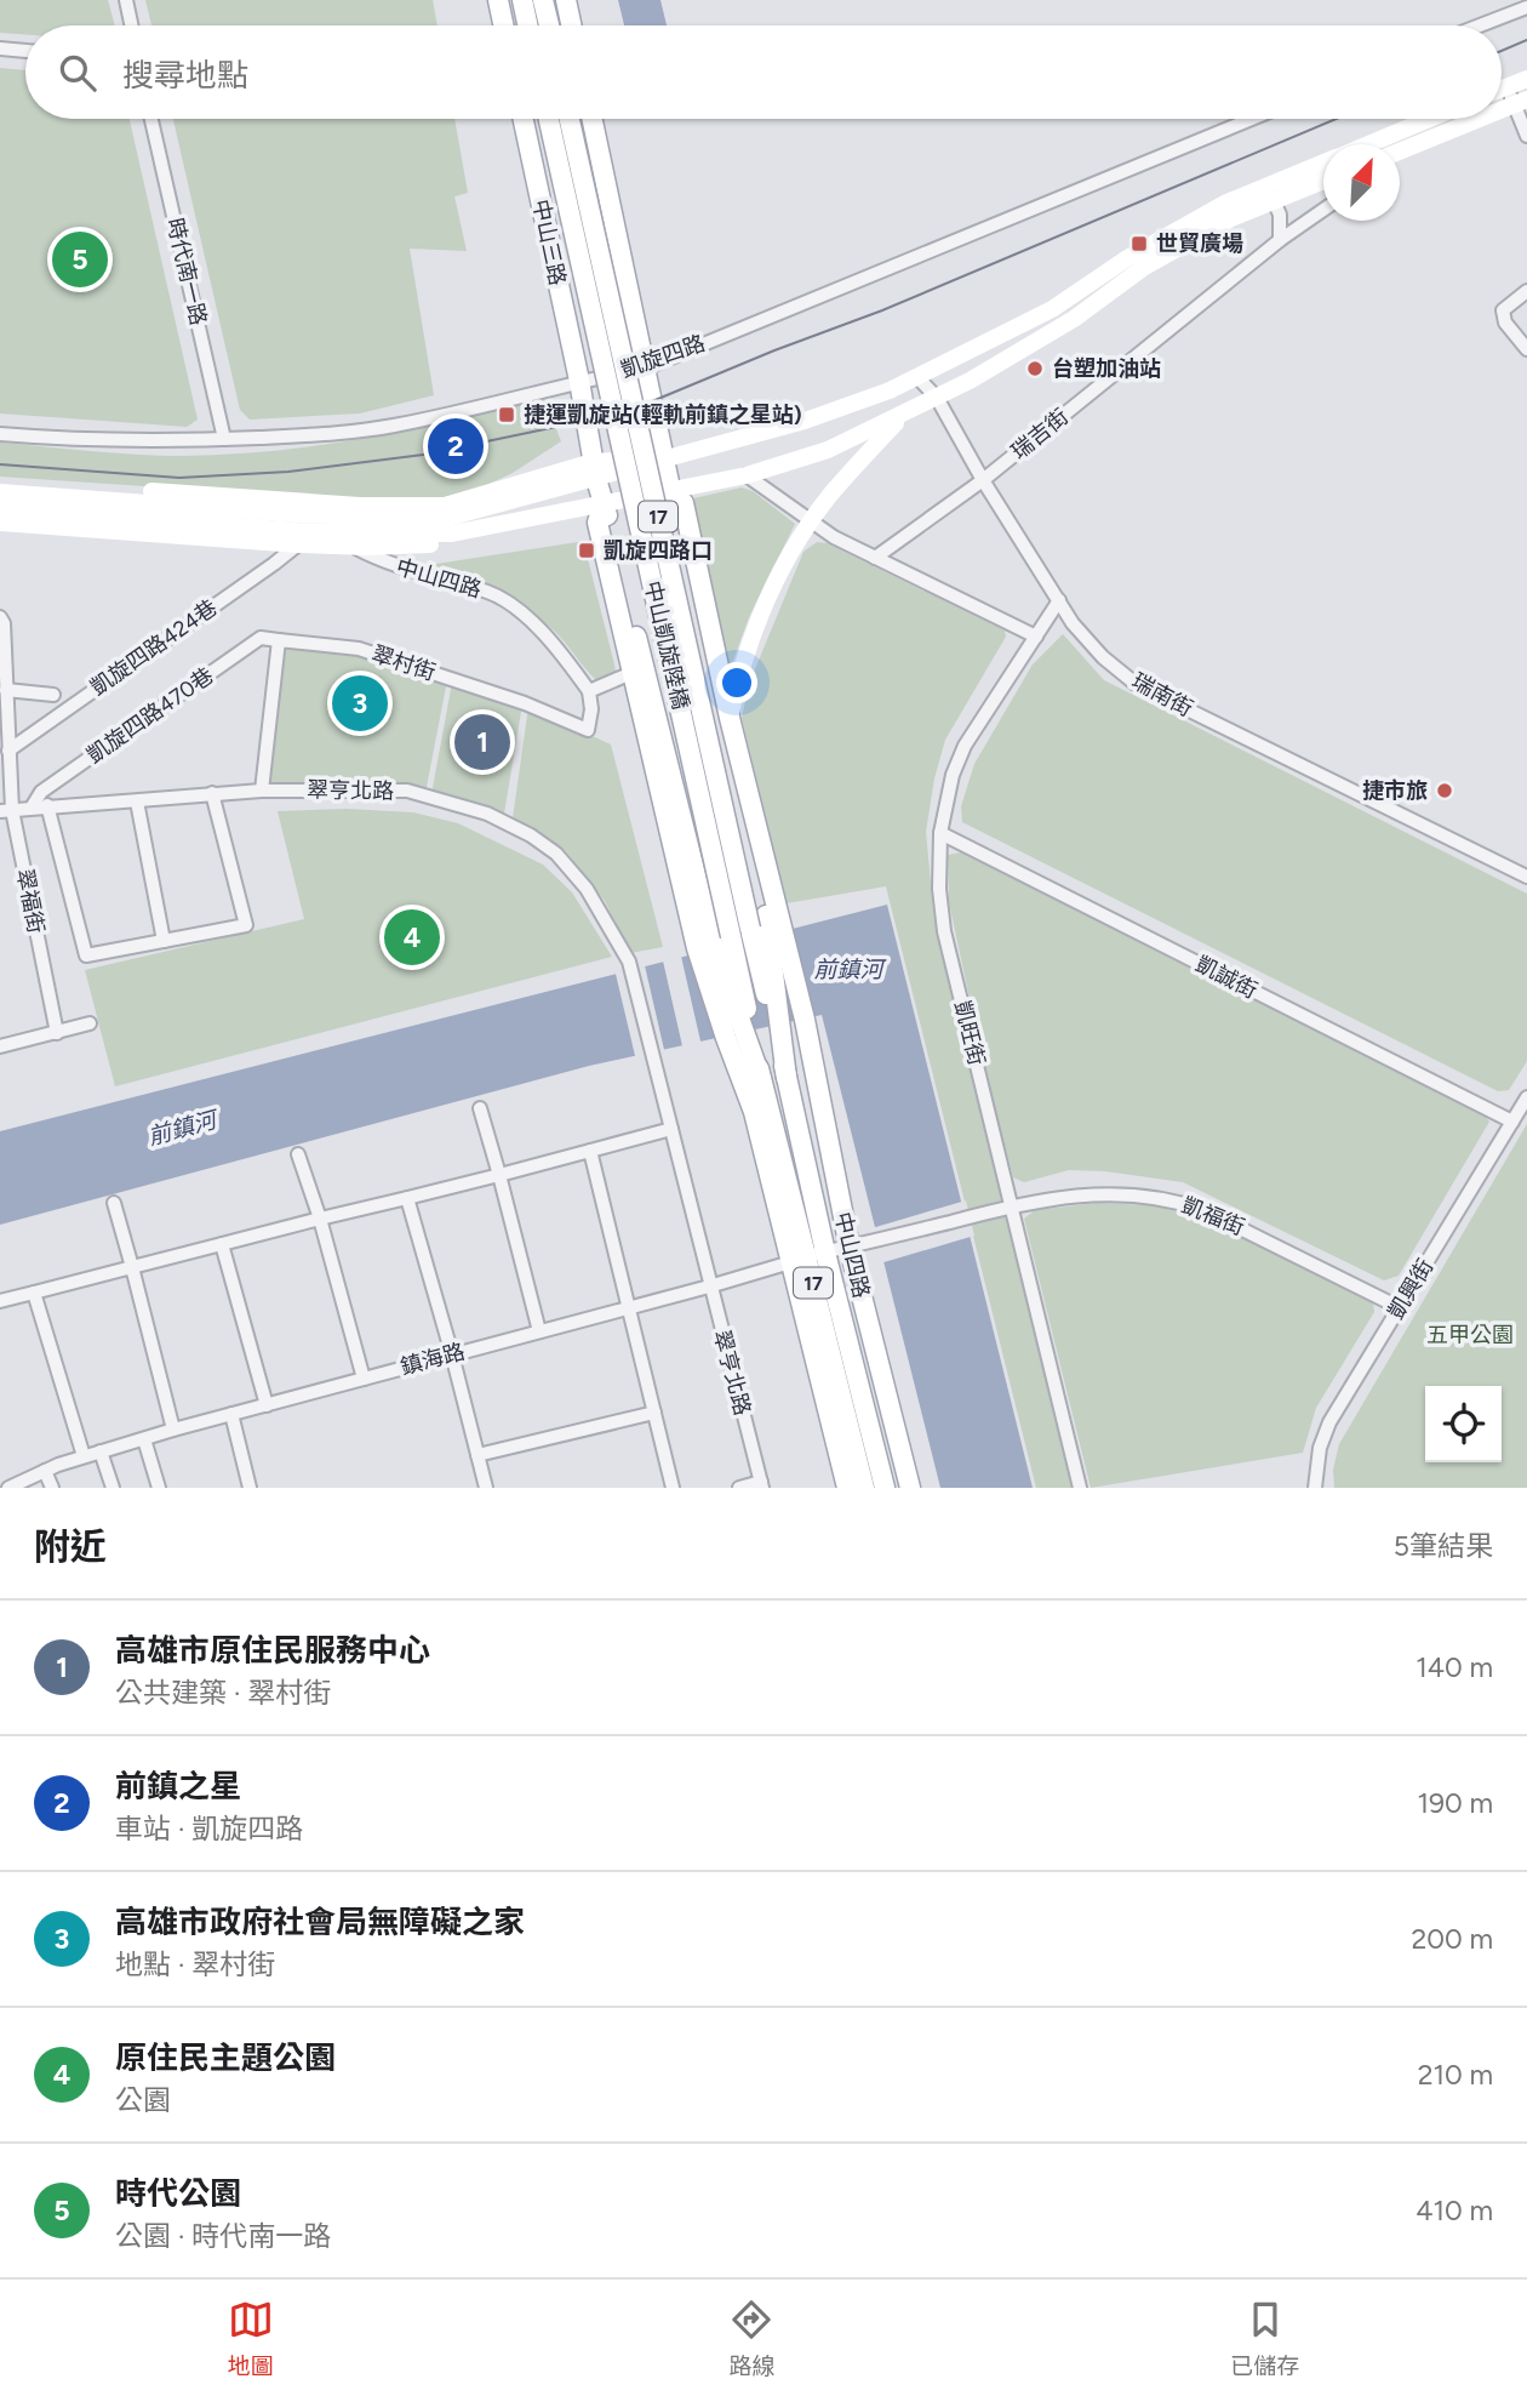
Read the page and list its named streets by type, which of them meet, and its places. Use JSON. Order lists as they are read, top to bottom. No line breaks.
{"streets":{"main road":["中山三路","17","中山四路","中山凱旋陸橋"],"street":["時代南一路","凱旋四路","瑞吉街","凱旋四路424巷","翠村街","瑞南街","凱旋四路470巷","翠亨北路","翠福街","凱誠街","凱旺街","凱福街","凱興街","鎮海路"]},"crossings":[["中山三路","凱旋四路"],["中山三路","17"],["時代南一路","凱旋四路"],["凱旋四路","17"],["瑞吉街","瑞南街"],["17","中山四路"],["17","中山凱旋陸橋"],["中山四路","中山凱旋陸橋"],["中山四路","翠村街"],["中山四路","凱福街"],["中山四路","鎮海路"],["凱旋四路424巷","翠福街"],["翠村街","凱旋四路470巷"],["瑞南街","凱旺街"],["凱旋四路470巷","翠亨北路"],["翠亨北路","翠福街"],["翠亨北路","鎮海路"],["凱誠街","凱旺街"],["凱誠街","凱興街"],["凱旺街","凱福街"],["凱福街","凱興街"],["凱福街","鎮海路"]],"water":["前鎮河"],"parks":["五甲公園"],"places":{"transit":["世貿廣場","捷運凱旋站(輕軌前鎮之星站)","凱旋四路口"],"other":["台塑加油站","捷市旅"]},"north":"top right","page":{"search":"搜尋地點","pins":["5","2","3","1","4"],"heading":["附近","5筆結果"],"list":[{"mark":"1","name":"高雄市原住民服務中心","note":"公共建築 · 翠村街","value":"140 m"},{"mark":"2","name":"前鎮之星","note":"車站 · 凱旋四路","value":"190 m"},{"mark":"3","name":"高雄市政府社會局無障礙之家","note":"地點 · 翠村街","value":"200 m"},{"mark":"4","name":"原住民主題公園","note":"公園","value":"210 m"},{"mark":"5","name":"時代公園","note":"公園 · 時代南一路","value":"410 m"}],"nav":["地圖","路線","已儲存"]}}
